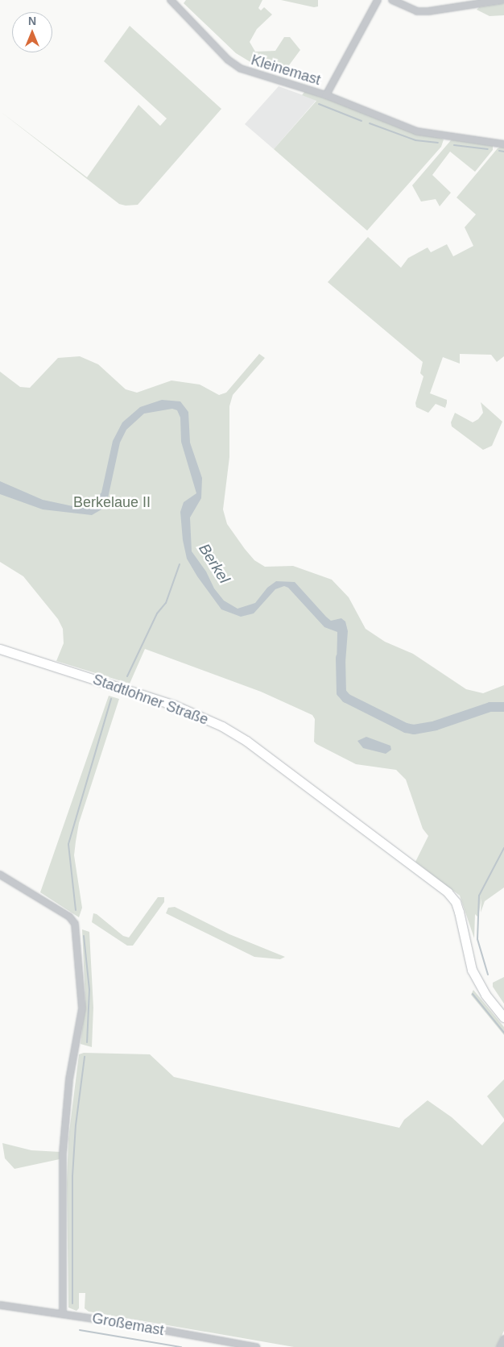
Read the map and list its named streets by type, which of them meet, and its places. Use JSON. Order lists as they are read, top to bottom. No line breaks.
{"streets":{"street":["Kleinemast","Stadtlohner Straße","Großemast"]},"water":["Berkel"],"parks":["Berkelaue II"],"north":"top"}
